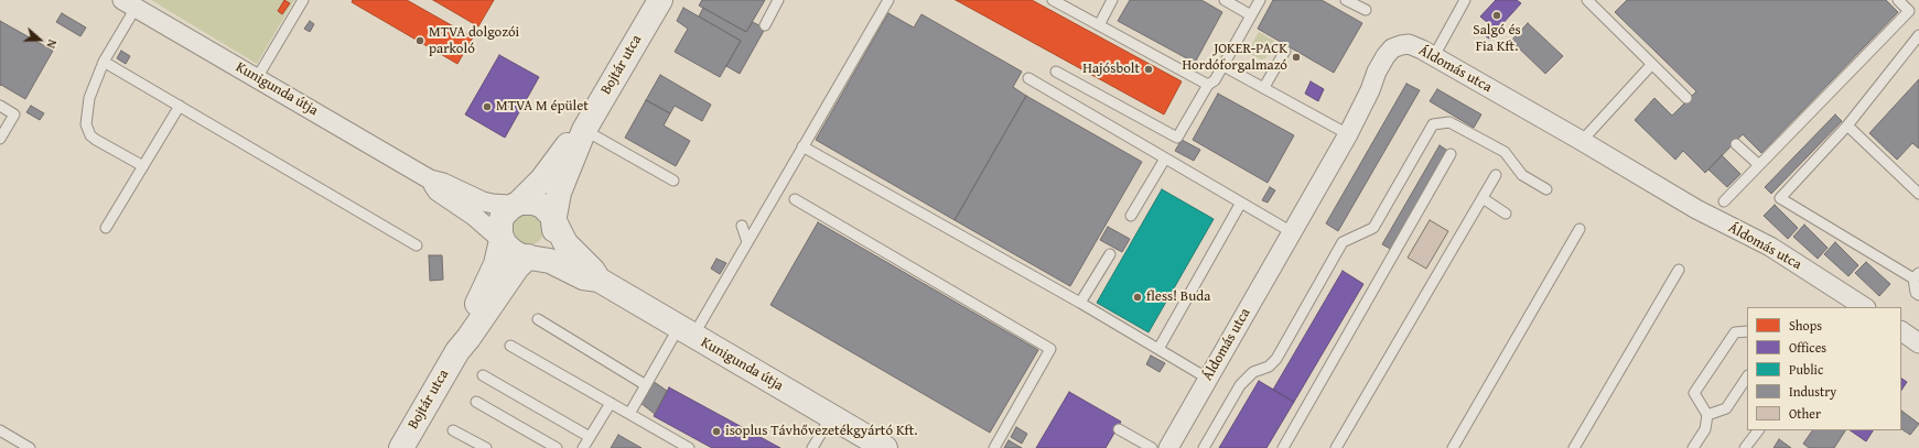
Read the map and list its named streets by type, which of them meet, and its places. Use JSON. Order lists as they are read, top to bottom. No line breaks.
{"streets":{"street":["Bojtár utca","Áldomás utca","Kunigunda útja"]},"crossings":[["Bojtár utca","Kunigunda útja"]],"places":["Salgó és Fia Kft.","MTVA dolgozói parkoló","JOKER-PACK Hordóforgalmazó","Hajósbolt","MTVA M épület","fless! Buda","isoplus Távhővezetékgyártó Kft."],"legend":["Shops","Offices","Public","Industry","Other"],"north":"right"}
